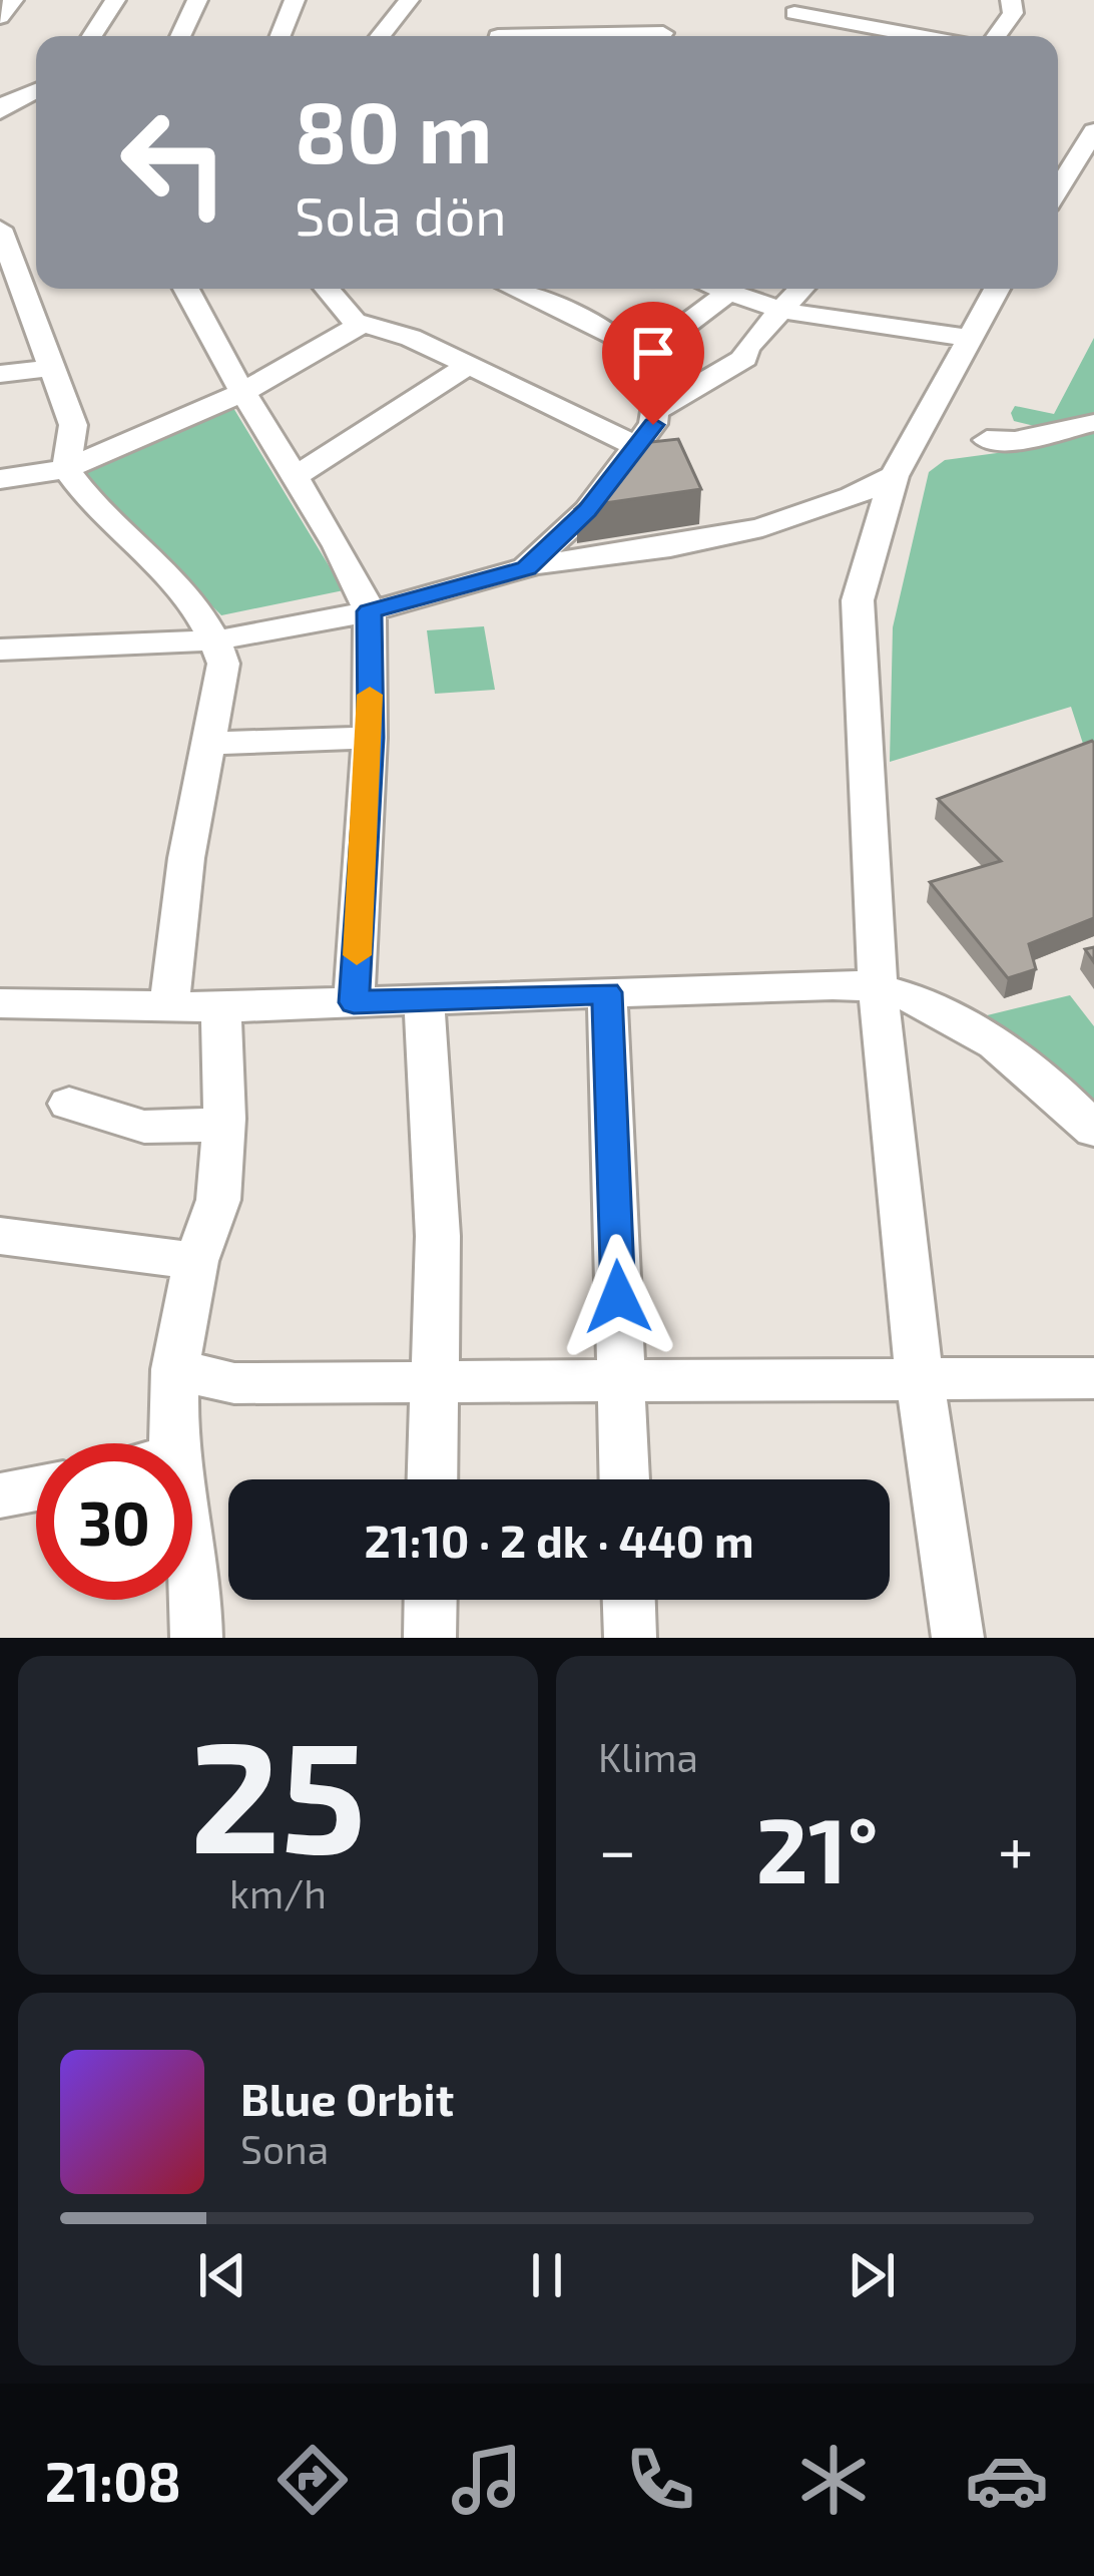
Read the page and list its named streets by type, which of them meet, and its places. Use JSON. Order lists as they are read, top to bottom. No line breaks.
{"page":{"turn":["80 m","Sola dön"],"limit":"30","trip":"21:10 · 2 dk · 440 m","tile":[["25","km/h"],"Klima"],"heat":["−","21°","+"],"song":["Blue Orbit","Sona"],"tabs":"21:08"}}
